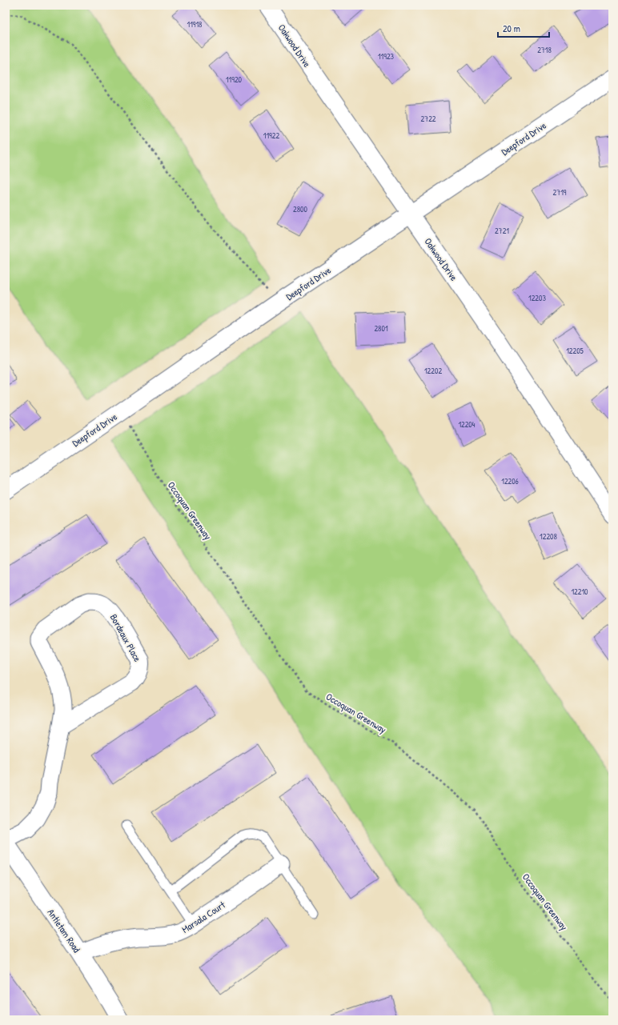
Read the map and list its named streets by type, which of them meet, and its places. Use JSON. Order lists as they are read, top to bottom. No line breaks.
{"streets":{"street":["Oakwood Drive","Deepford Drive","Bordeaux Place","Marsala Court","Antietam Road"],"path":["Occoquan Greenway"]},"crossings":[["Oakwood Drive","Deepford Drive"],["Deepford Drive","Occoquan Greenway"],["Marsala Court","Antietam Road"]],"house_numbers":["11918","2718","11923","11920","2722","11922","2719","2800","2721","12203","2801","12205","12202","12204","12206","12208","12210"],"scale_bar":"20 m"}
